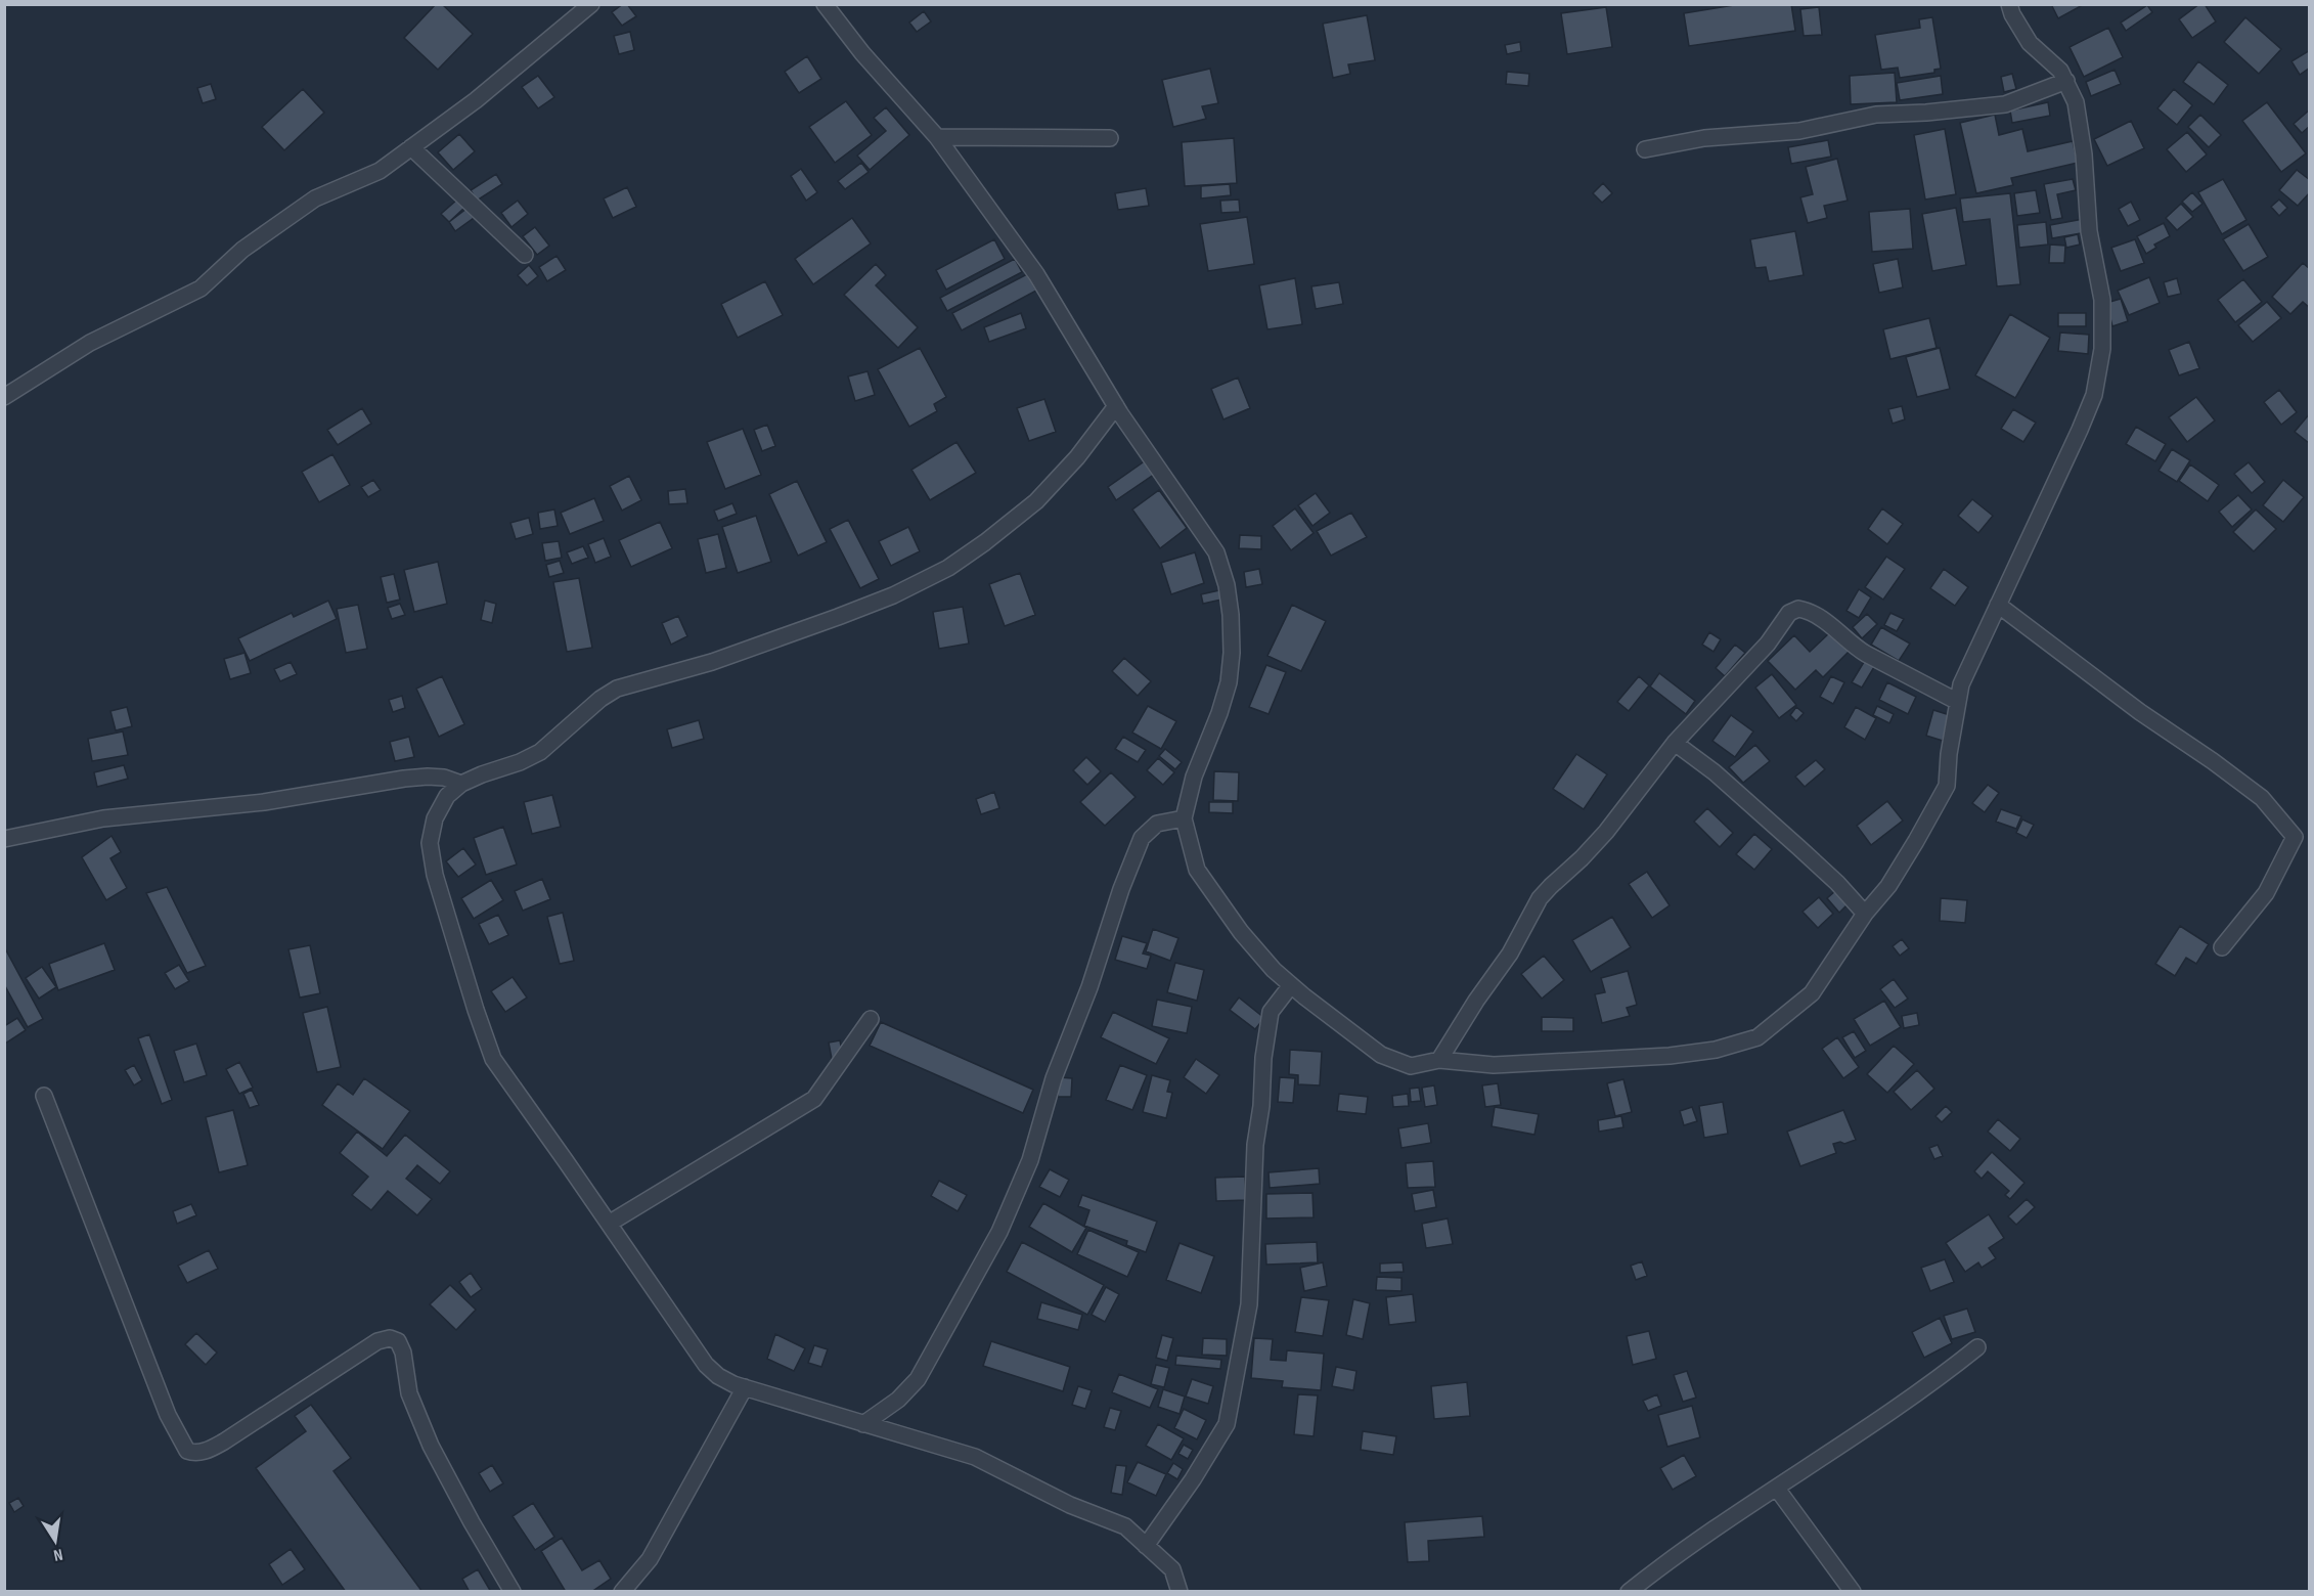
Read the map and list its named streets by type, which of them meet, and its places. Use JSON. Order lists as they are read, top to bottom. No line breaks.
{"north":"bottom"}
